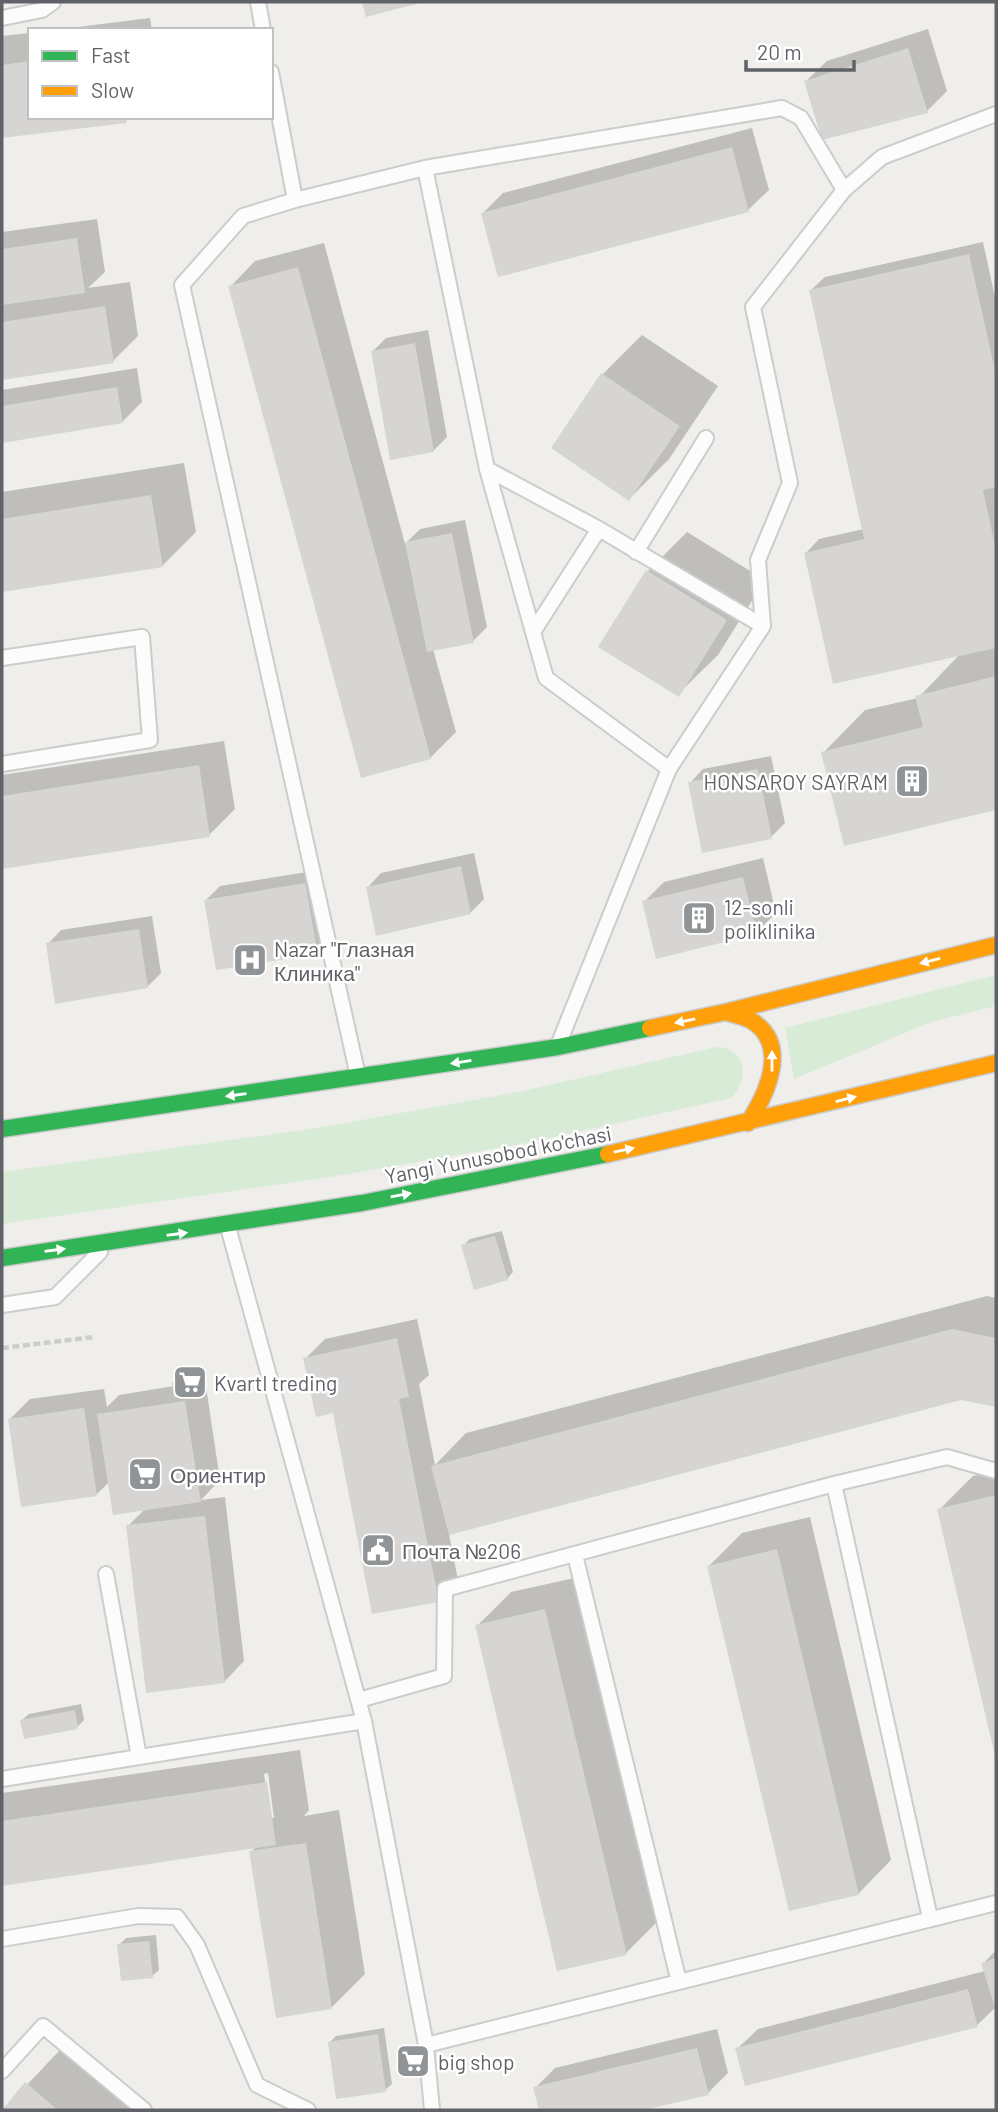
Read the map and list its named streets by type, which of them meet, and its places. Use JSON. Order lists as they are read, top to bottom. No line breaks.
{"streets":{"main road":["Yangi Yunusobod ko'chasi"]},"places":{"building":["HONSAROY SAYRAM","12-sonli poliklinika"],"hospital":["Nazar \"Глазная Клиника\""],"supermarket":["Kvartl treding","Ориентир","big shop"],"public building":["Почта №206"]},"legend":["Fast","Slow"],"scale_bar":"20 m"}
